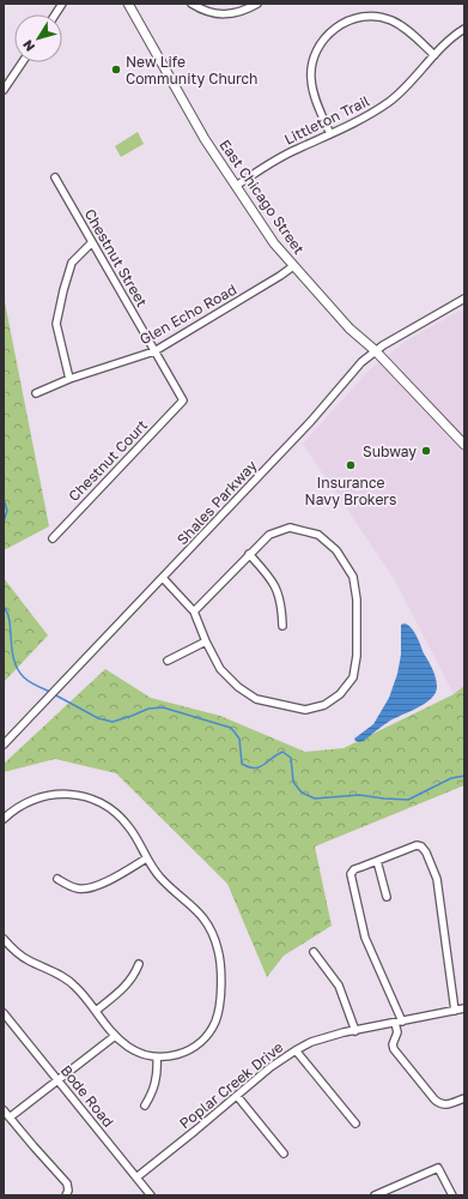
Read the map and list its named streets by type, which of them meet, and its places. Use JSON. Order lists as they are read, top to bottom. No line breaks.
{"streets":{"main road":["East Chicago Street"],"street":["Littleton Trail","Chestnut Street","Glen Echo Road","Chestnut Court","Shales Parkway","Poplar Creek Drive","Bode Road"]},"crossings":[["Littleton Trail","East Chicago Street"],["East Chicago Street","Glen Echo Road"],["East Chicago Street","Shales Parkway"],["Chestnut Street","Glen Echo Road"],["Chestnut Street","Chestnut Court"],["Poplar Creek Drive","Bode Road"]],"places":["New Life Community Church","Subway","Insurance Navy Brokers"],"north":"bottom left"}
